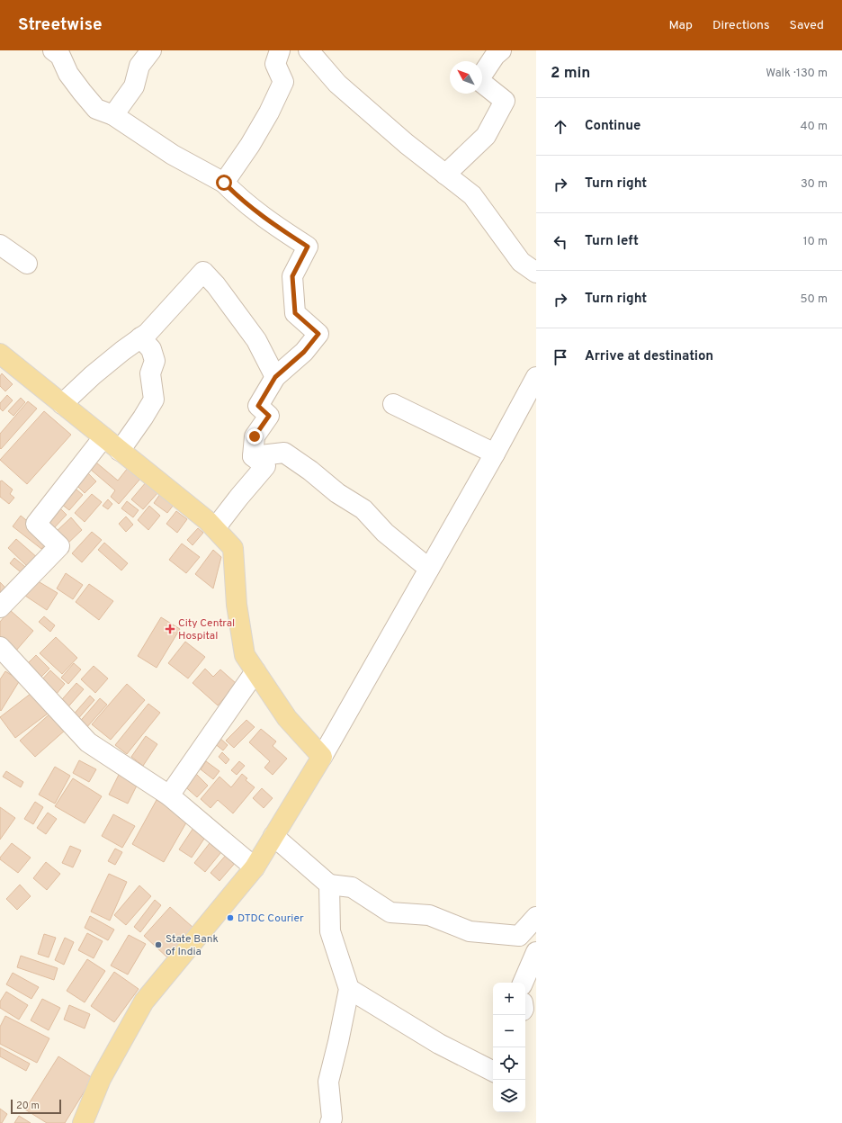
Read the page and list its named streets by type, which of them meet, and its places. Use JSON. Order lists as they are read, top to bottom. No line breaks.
{"places":{"health":["City Central Hospital"],"other":["DTDC Courier","State Bank of India"]},"scale_bar":"20 m","north":"top left","page":{"header":"Streetwise","nav":["Map","Directions","Saved"],"heading":["2 min","Walk · 130 m"],"list":[["Continue","40 m"],["Turn right","30 m"],["Turn left","10 m"],["Turn right","50 m"],"Arrive at destination"],"map_buttons":["+","−"],"scale":"20 m"}}
